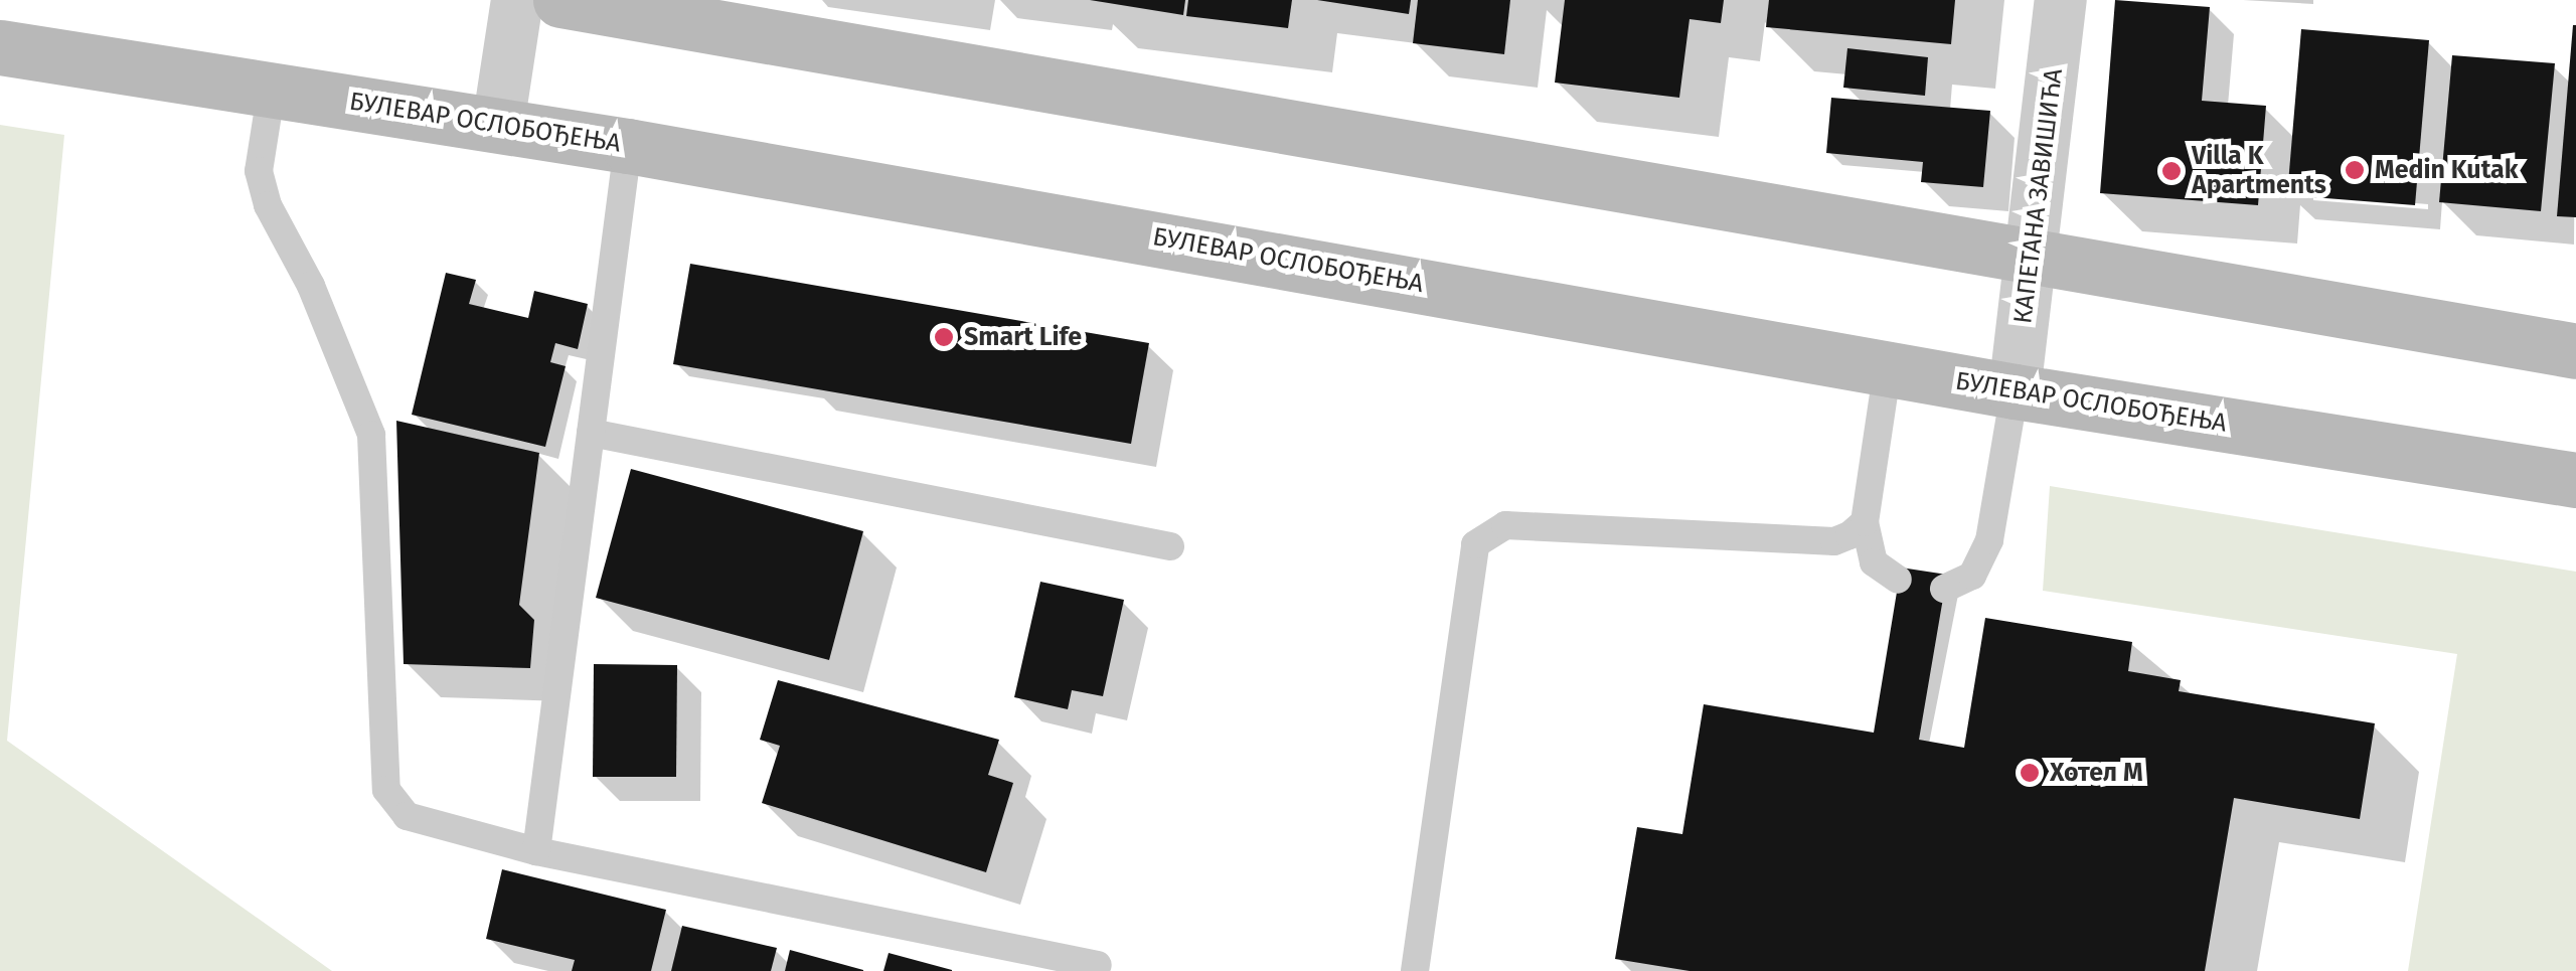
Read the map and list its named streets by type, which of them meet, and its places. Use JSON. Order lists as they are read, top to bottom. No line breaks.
{"streets":{"main road":["БУЛЕВАР ОСЛОБОЂЕЊА"],"street":["КАПЕТАНА ЗАВИШИЋА"]},"crossings":[["БУЛЕВАР ОСЛОБОЂЕЊА","КАПЕТАНА ЗАВИШИЋА"]],"places":["Medin Kutak","Villa K Apartments","Smart Life","Хотел М"]}
